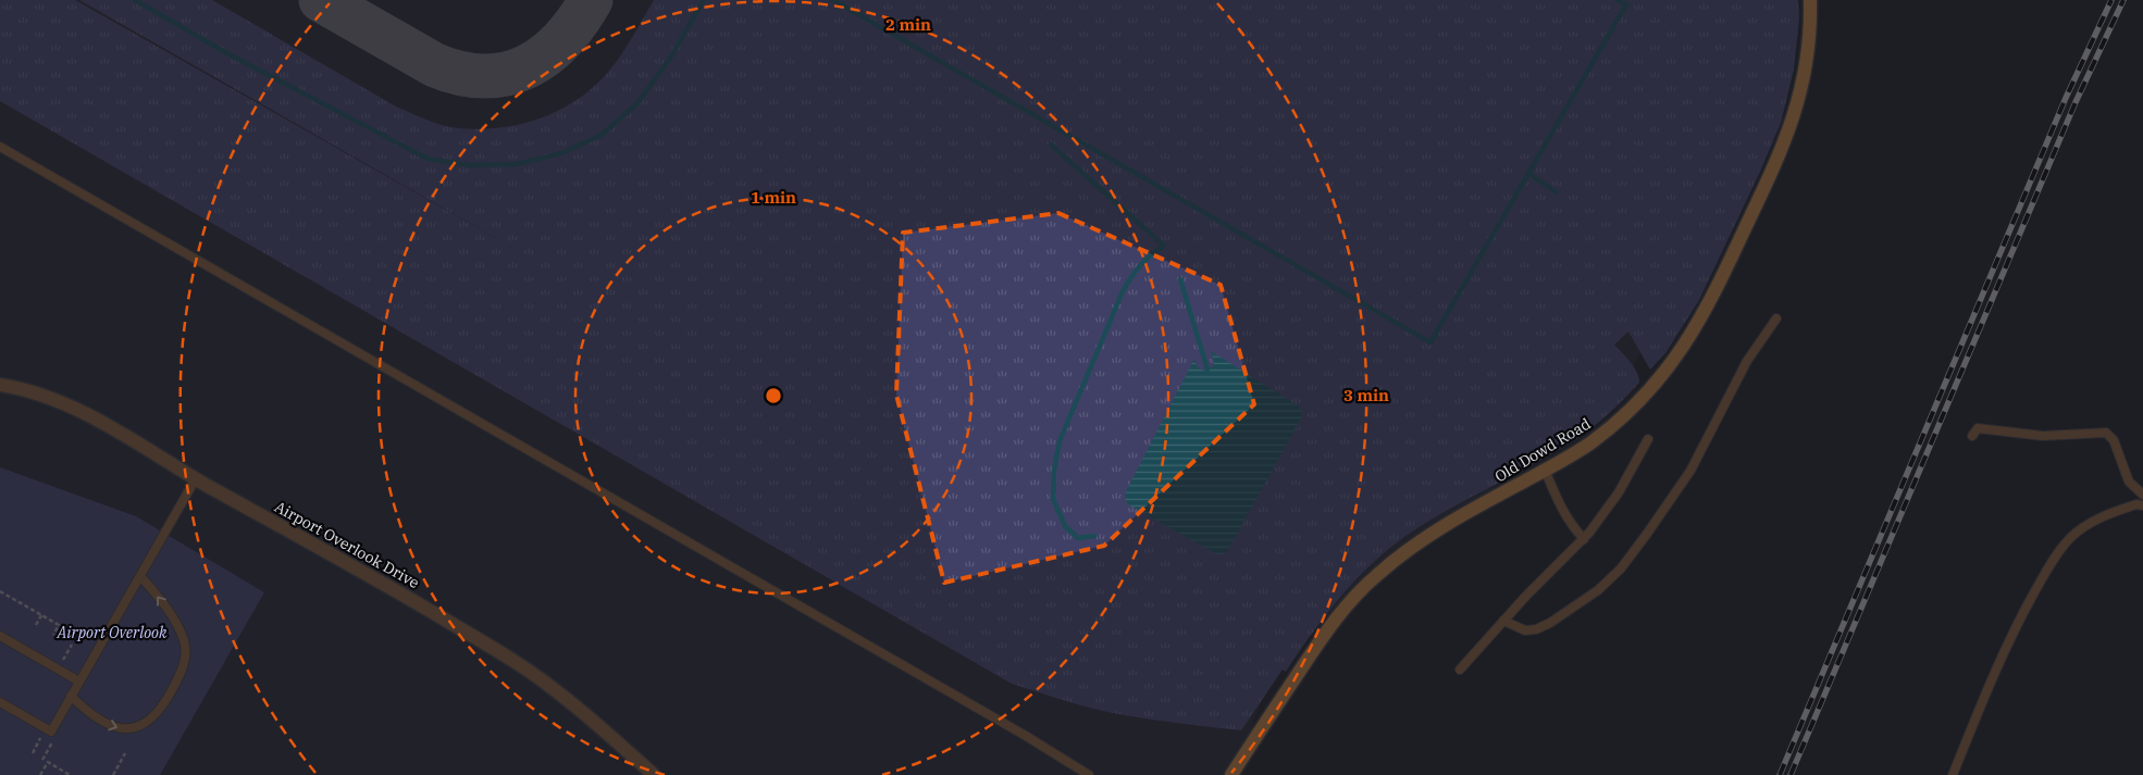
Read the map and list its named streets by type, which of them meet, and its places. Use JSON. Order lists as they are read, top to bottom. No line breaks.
{"streets":{"street":["Old Dowd Road","Airport Overlook Drive"]},"parks":["Airport Overlook"],"rings":["2 min","1 min","3 min"]}
